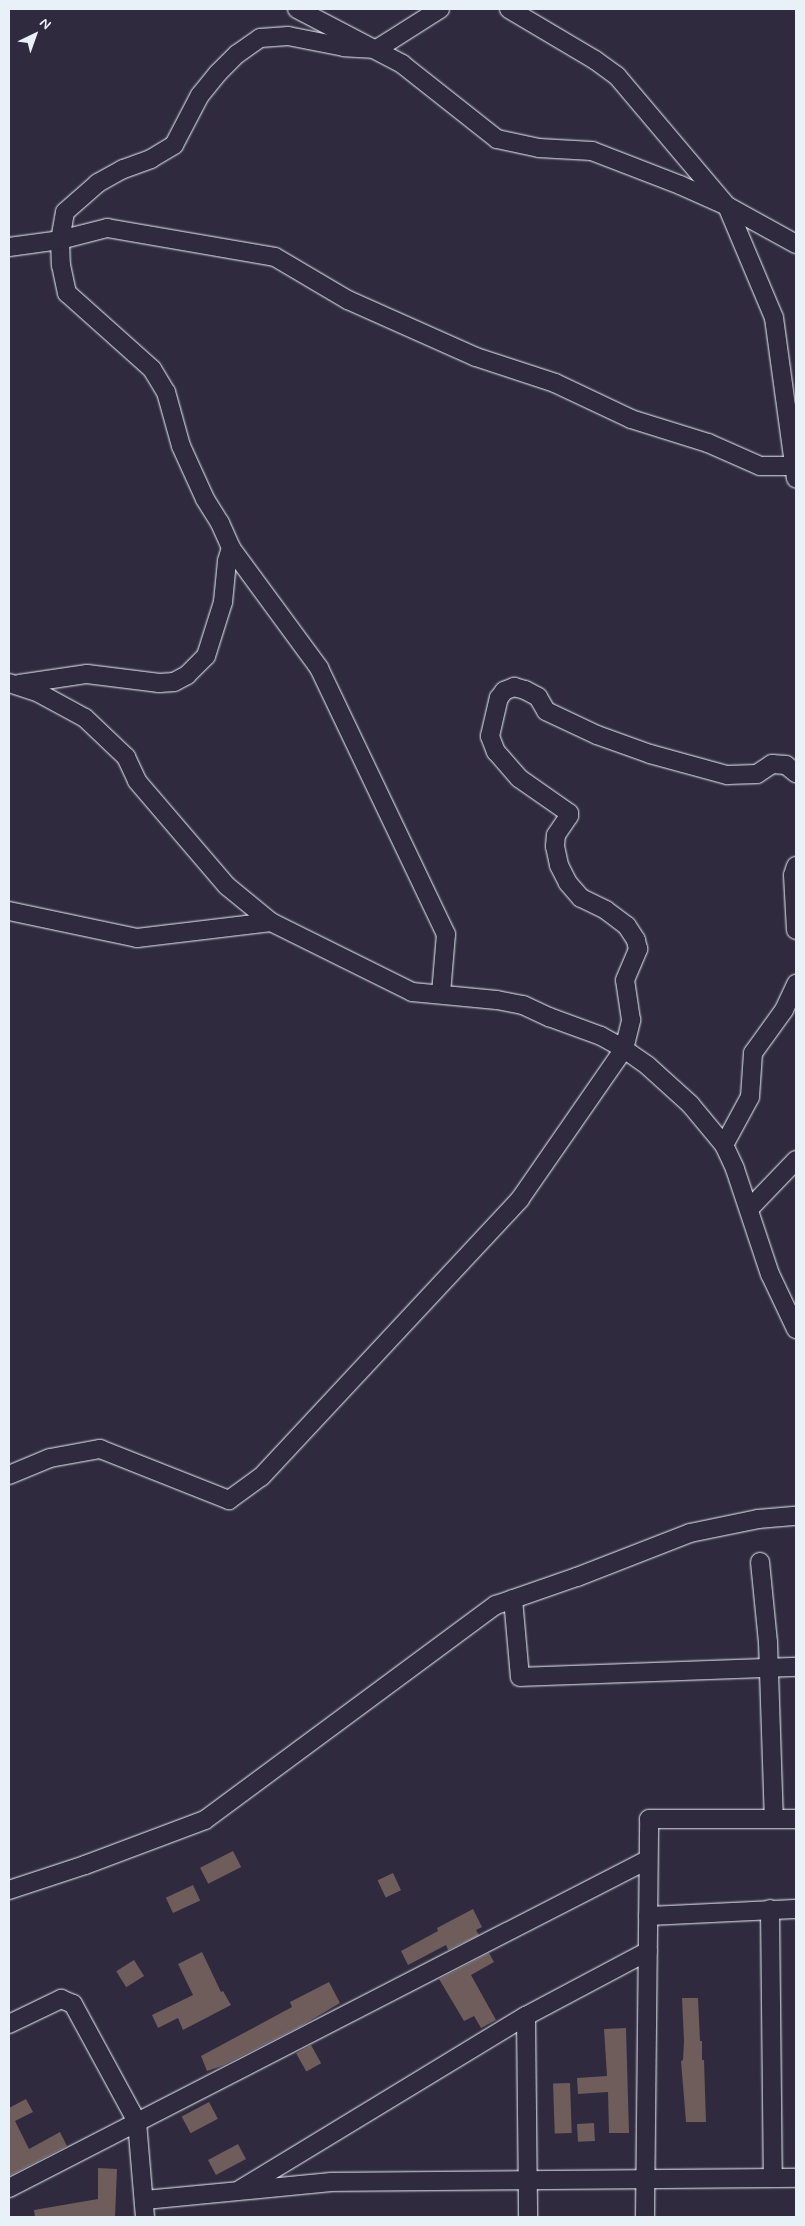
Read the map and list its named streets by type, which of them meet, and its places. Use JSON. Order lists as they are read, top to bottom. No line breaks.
{"north":"top right"}
